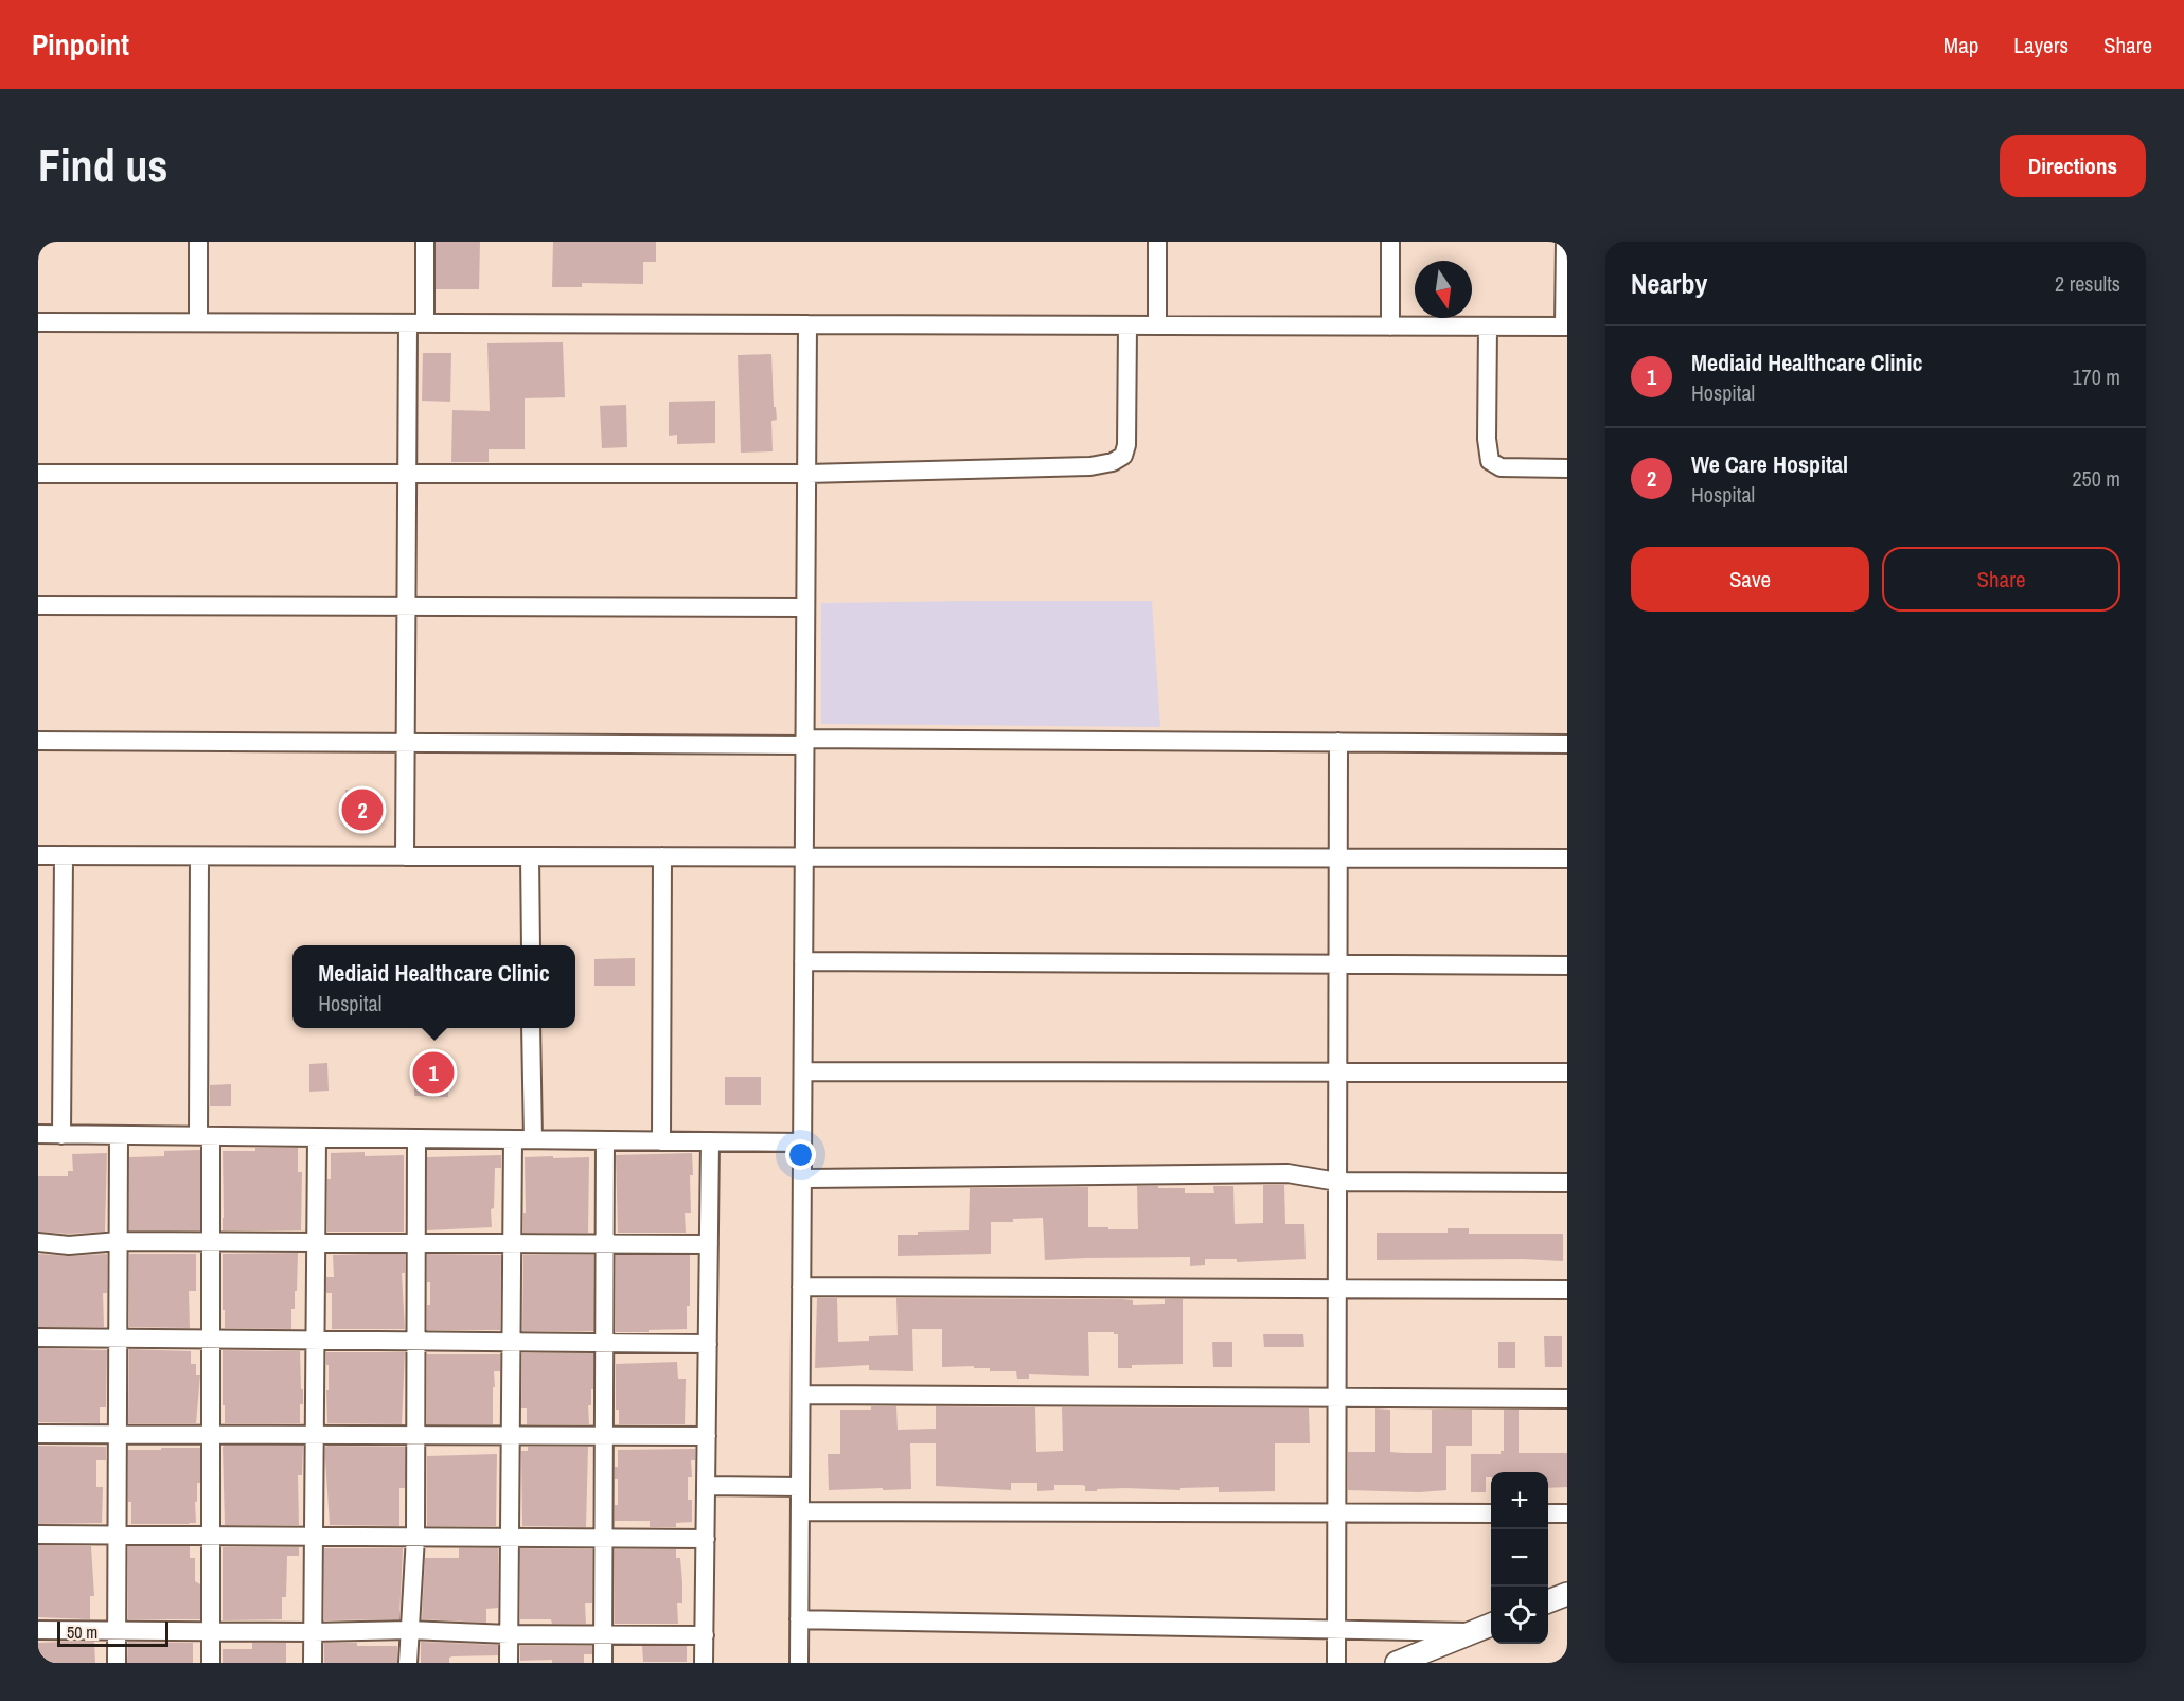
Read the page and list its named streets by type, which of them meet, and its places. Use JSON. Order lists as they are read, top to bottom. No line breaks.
{"scale_bar":"50 m","north":"bottom","page":{"header":"Pinpoint","nav":["Map","Layers","Share"],"buttons":["Directions",["Save","Share"]],"title":"Find us","heading":["Nearby","2 results"],"list":[{"mark":"1","name":"Mediaid Healthcare Clinic","note":"Hospital","value":"170 m"},{"mark":"2","name":"We Care Hospital","note":"Hospital","value":"250 m"}],"pins":["2","1"],"popup":["Mediaid Healthcare Clinic","Hospital"],"map_buttons":["+","−"],"scale":"50 m"}}
